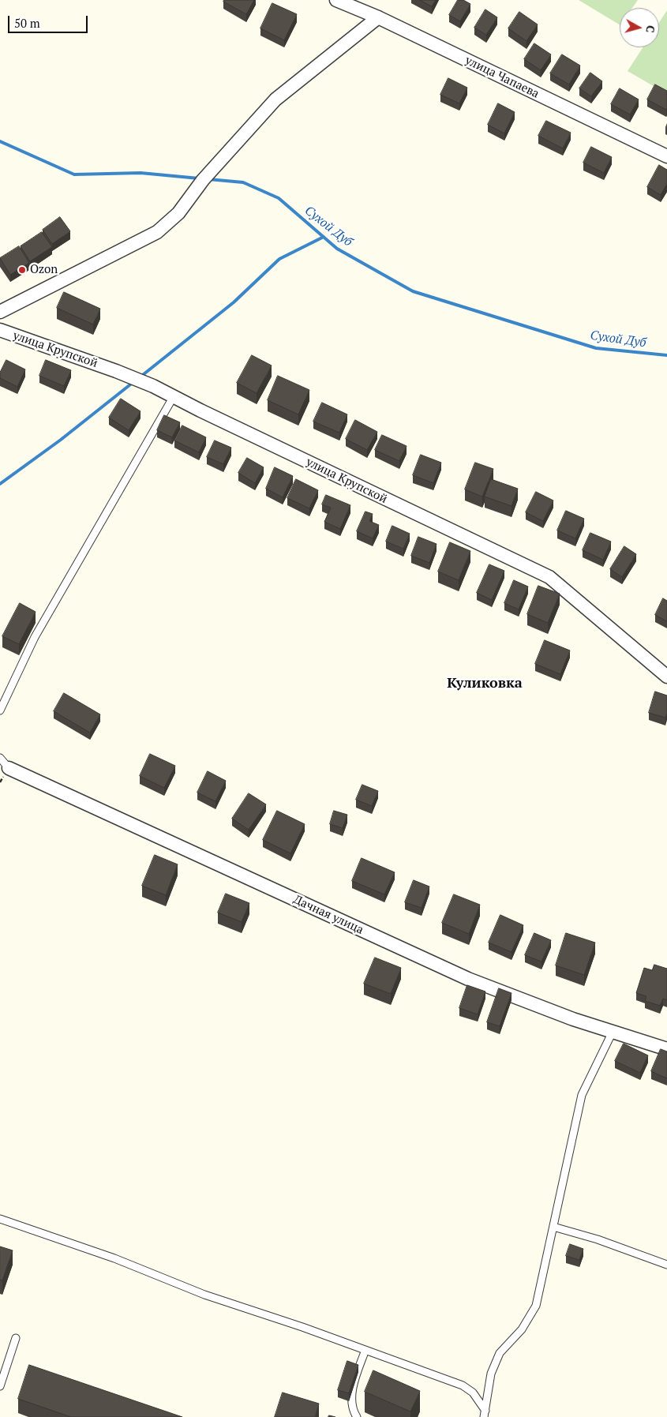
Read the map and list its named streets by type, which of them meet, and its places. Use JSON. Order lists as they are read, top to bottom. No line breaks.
{"streets":{"street":["улица Чапаева","улица Крупской","Дачная улица"]},"districts":["Куликовка"],"water":["Сухой Дуб"],"places":["Ozon"],"scale_bar":"50 m","north":"right"}
